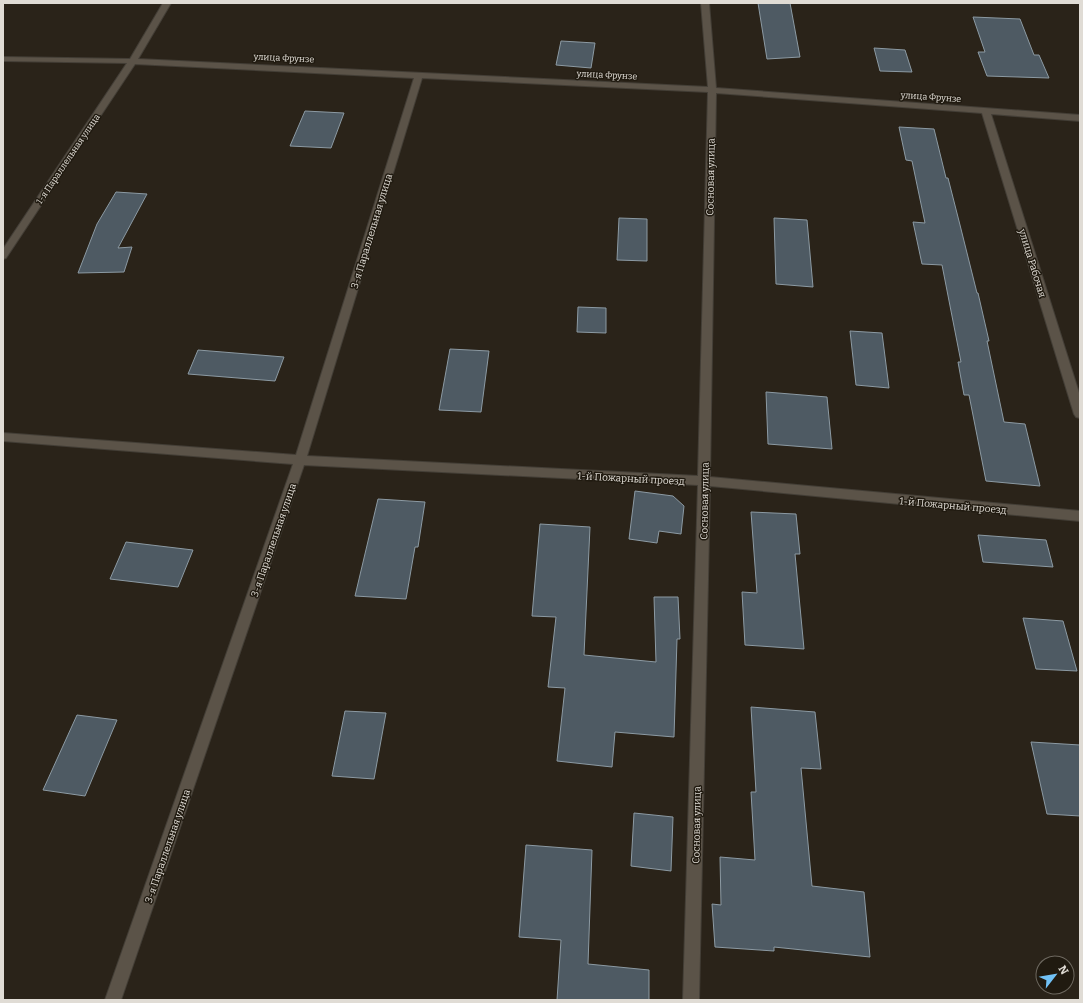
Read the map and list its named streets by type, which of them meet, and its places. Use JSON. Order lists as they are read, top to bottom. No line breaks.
{"streets":{"street":["улица Фрунзе","1-я Параллельная улица","Сосновая улица","3-я Параллельная улица","улица Рабочая","1-й Пожарный проезд"]},"crossings":[["улица Фрунзе","1-я Параллельная улица"],["улица Фрунзе","Сосновая улица"],["улица Фрунзе","3-я Параллельная улица"],["улица Фрунзе","улица Рабочая"],["Сосновая улица","1-й Пожарный проезд"],["3-я Параллельная улица","1-й Пожарный проезд"]],"north":"top right"}
